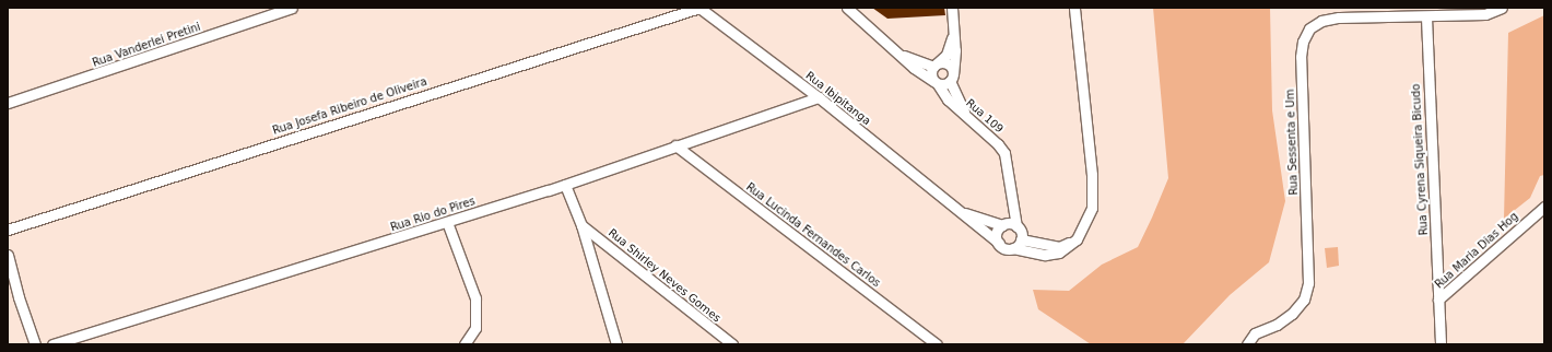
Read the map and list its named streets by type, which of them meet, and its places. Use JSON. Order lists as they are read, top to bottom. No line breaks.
{"streets":{"street":["Rua Vanderlei Pretini","Rua Ibipitanga","Rua Josefa Ribeiro de Oliveira","Rua 109","Rua Sessenta e Um","Rua Cyrena Siqueira Bicudo","Rua Rio do Pires","Rua Lucinda Fernandes Carlos","Rua Maria Dias Hog","Rua Shirley Neves Gomes"]},"crossings":[["Rua Ibipitanga","Rua Josefa Ribeiro de Oliveira"],["Rua Ibipitanga","Rua 109"],["Rua Ibipitanga","Rua Rio do Pires"],["Rua Sessenta e Um","Rua Cyrena Siqueira Bicudo"],["Rua Cyrena Siqueira Bicudo","Rua Maria Dias Hog"],["Rua Rio do Pires","Rua Lucinda Fernandes Carlos"]]}
